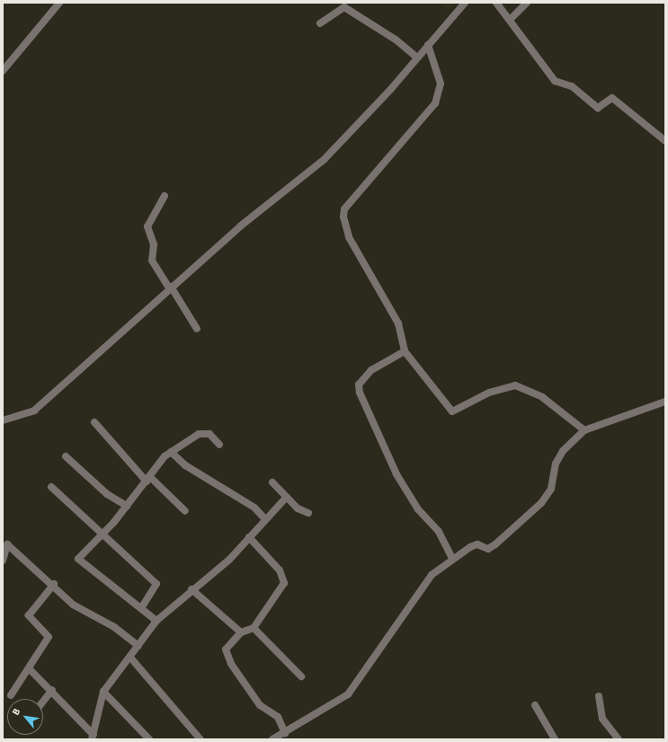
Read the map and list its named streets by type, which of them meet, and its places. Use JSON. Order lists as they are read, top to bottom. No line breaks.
{"north":"top left"}
